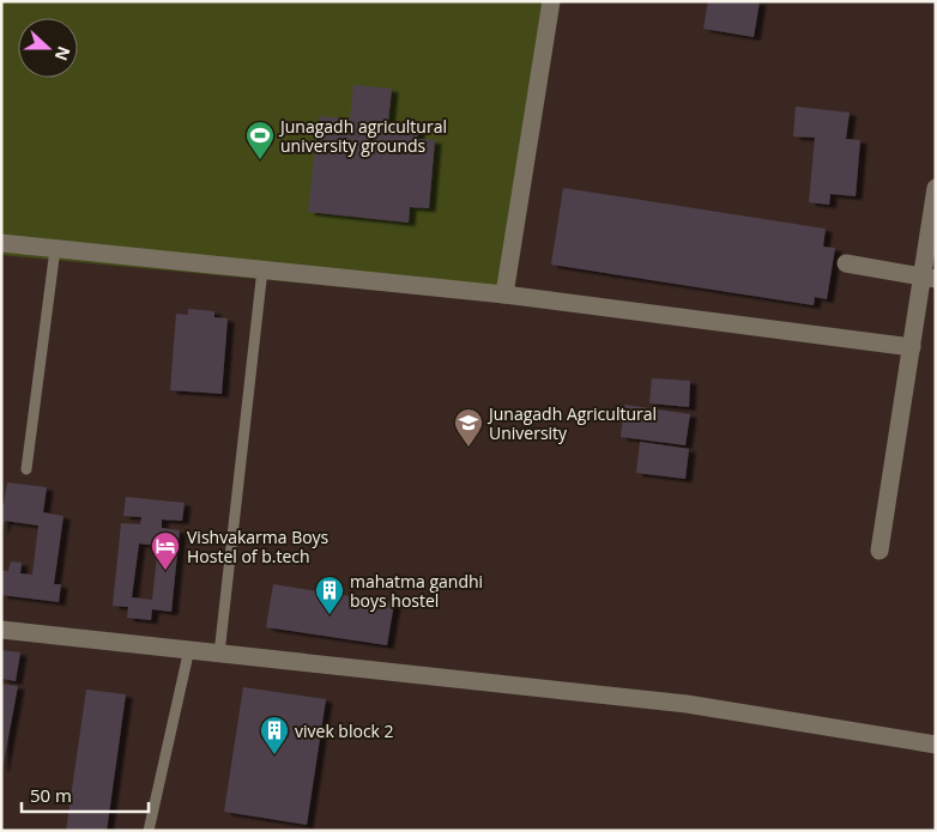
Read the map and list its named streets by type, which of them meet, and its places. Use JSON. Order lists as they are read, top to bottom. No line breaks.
{"places":{"sports":["Junagadh agricultural university grounds"],"school or university":["Junagadh Agricultural University"],"hotel":["Vishvakarma Boys Hostel of b.tech"],"building":["mahatma gandhi boys hostel","vivek block 2"]},"scale_bar":"50 m","north":"right"}
